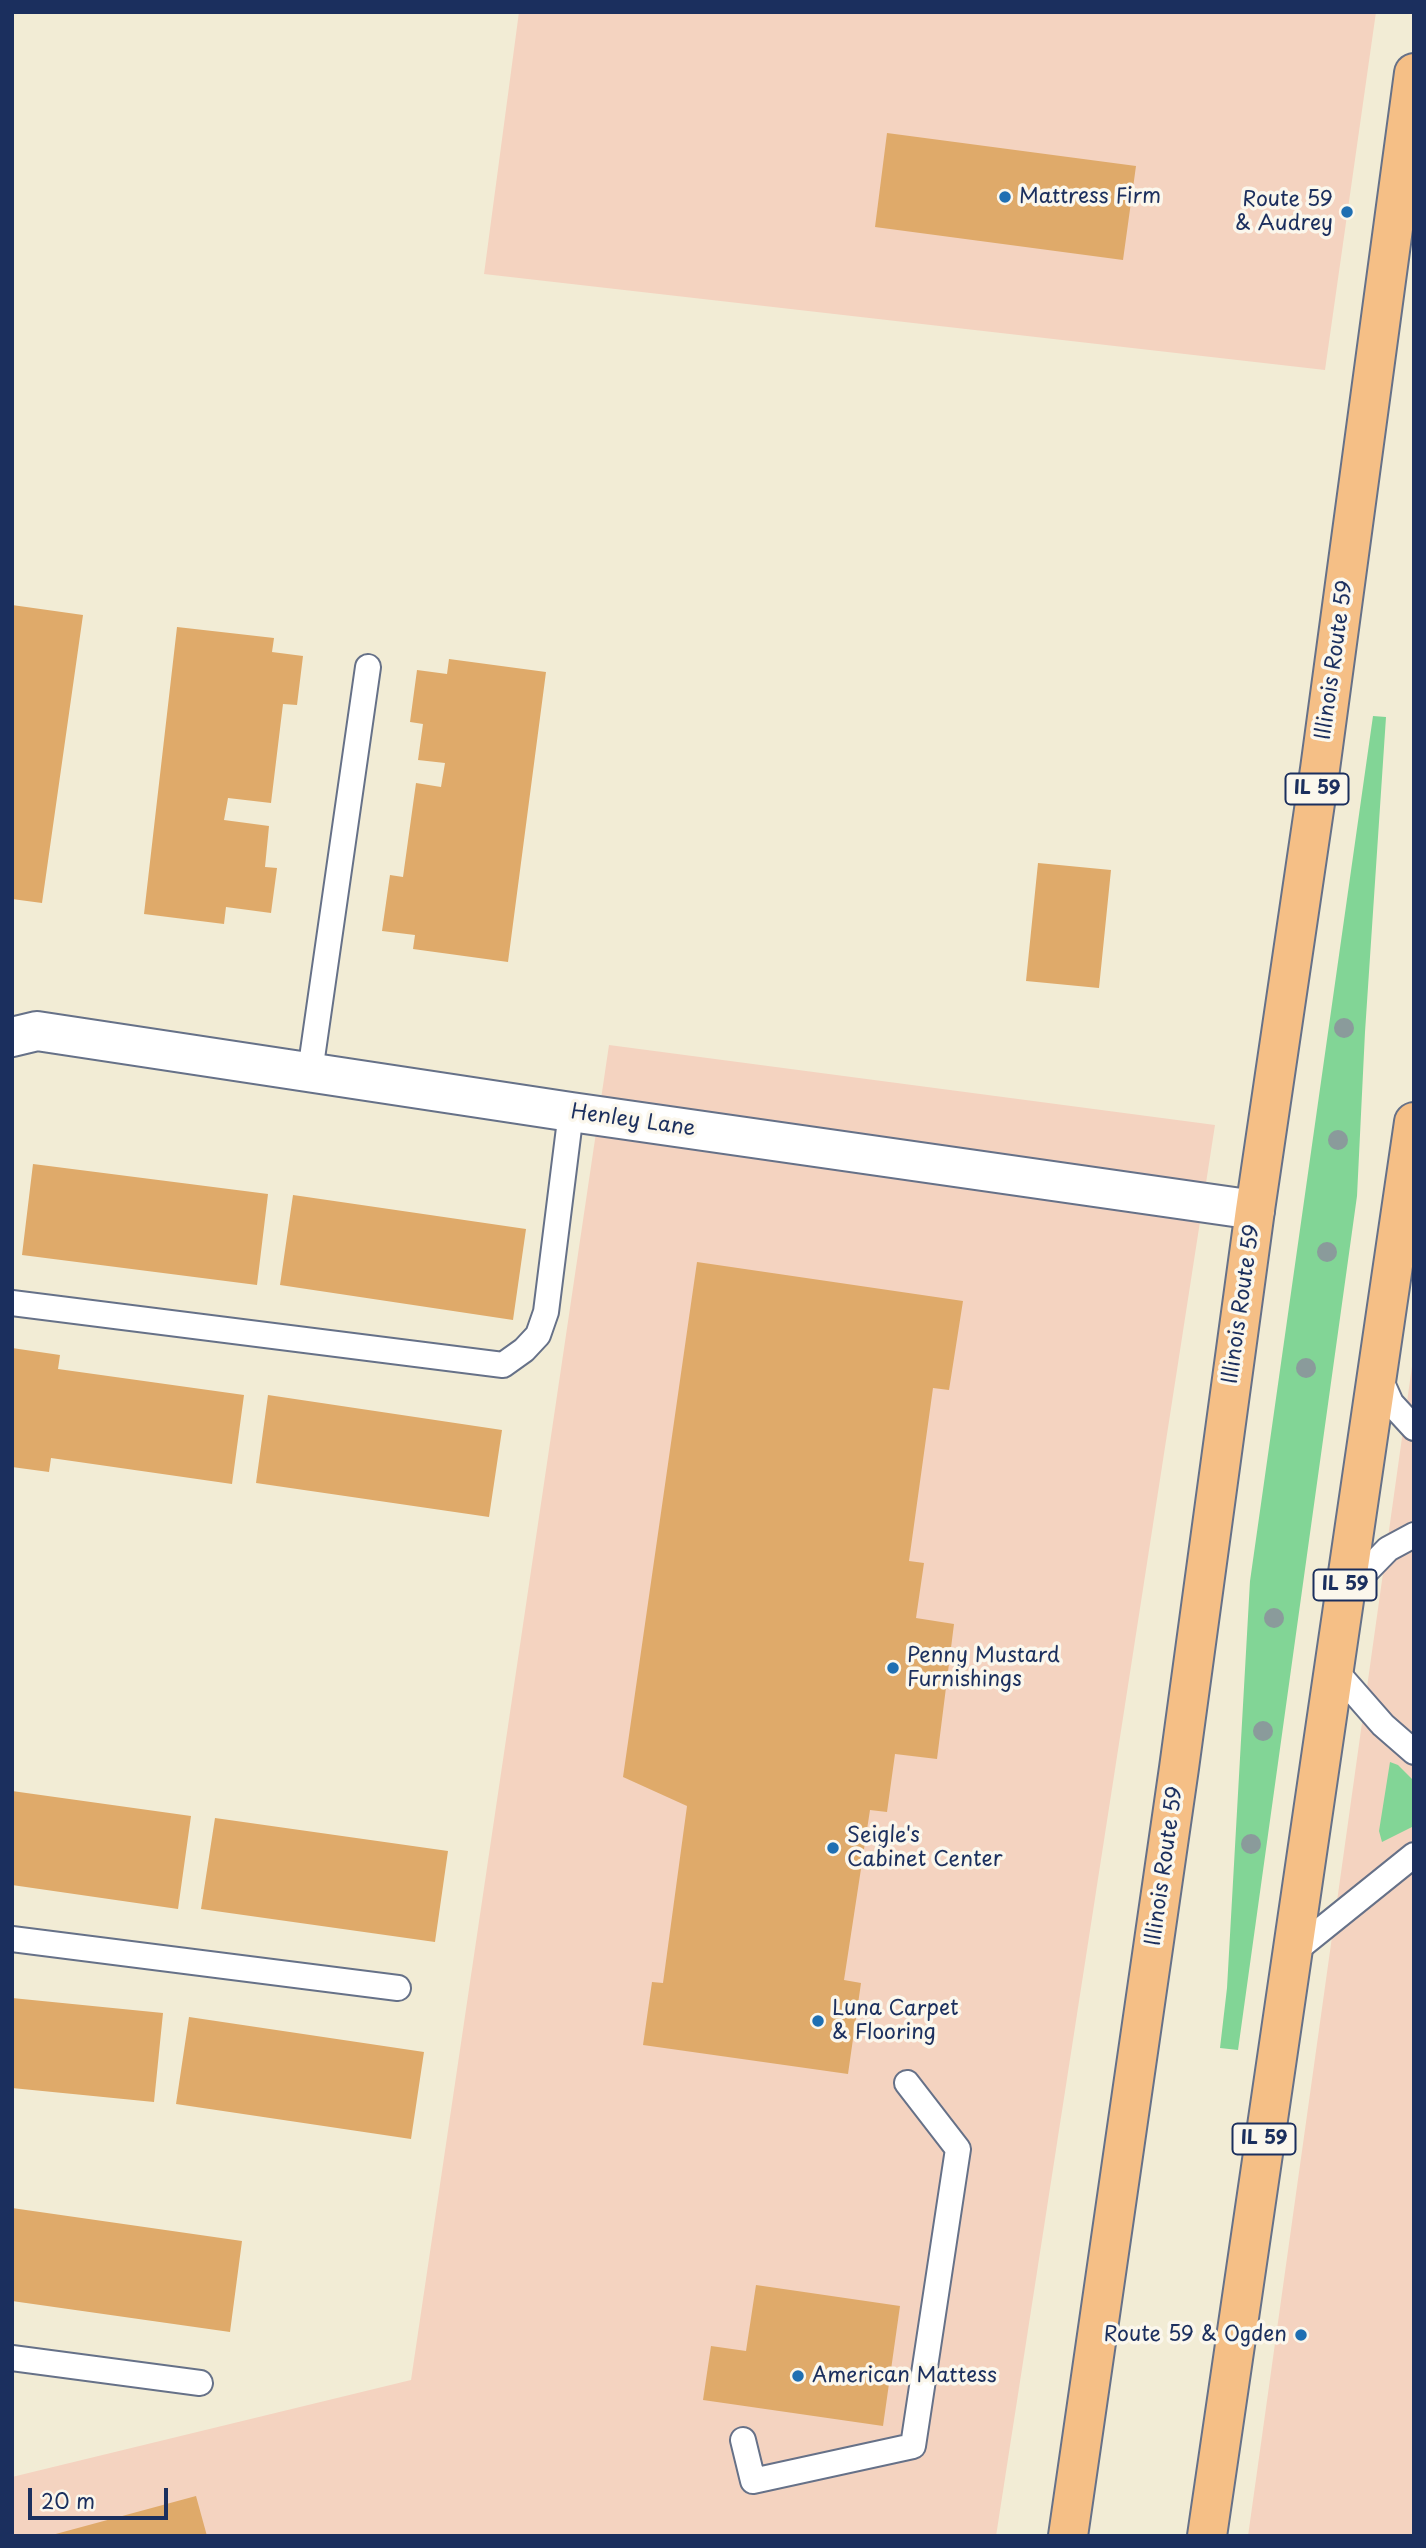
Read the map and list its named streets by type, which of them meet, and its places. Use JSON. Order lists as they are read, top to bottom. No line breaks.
{"streets":{"main road":["Illinois Route 59","IL 59"],"street":["Henley Lane"]},"crossings":[["Illinois Route 59","Henley Lane"]],"places":["Mattress Firm","Route 59 & Audrey","Penny Mustard Furnishings","Seigle's Cabinet Center","Luna Carpet & Flooring","Route 59 & Ogden","American Mattess"],"scale_bar":"20 m"}
